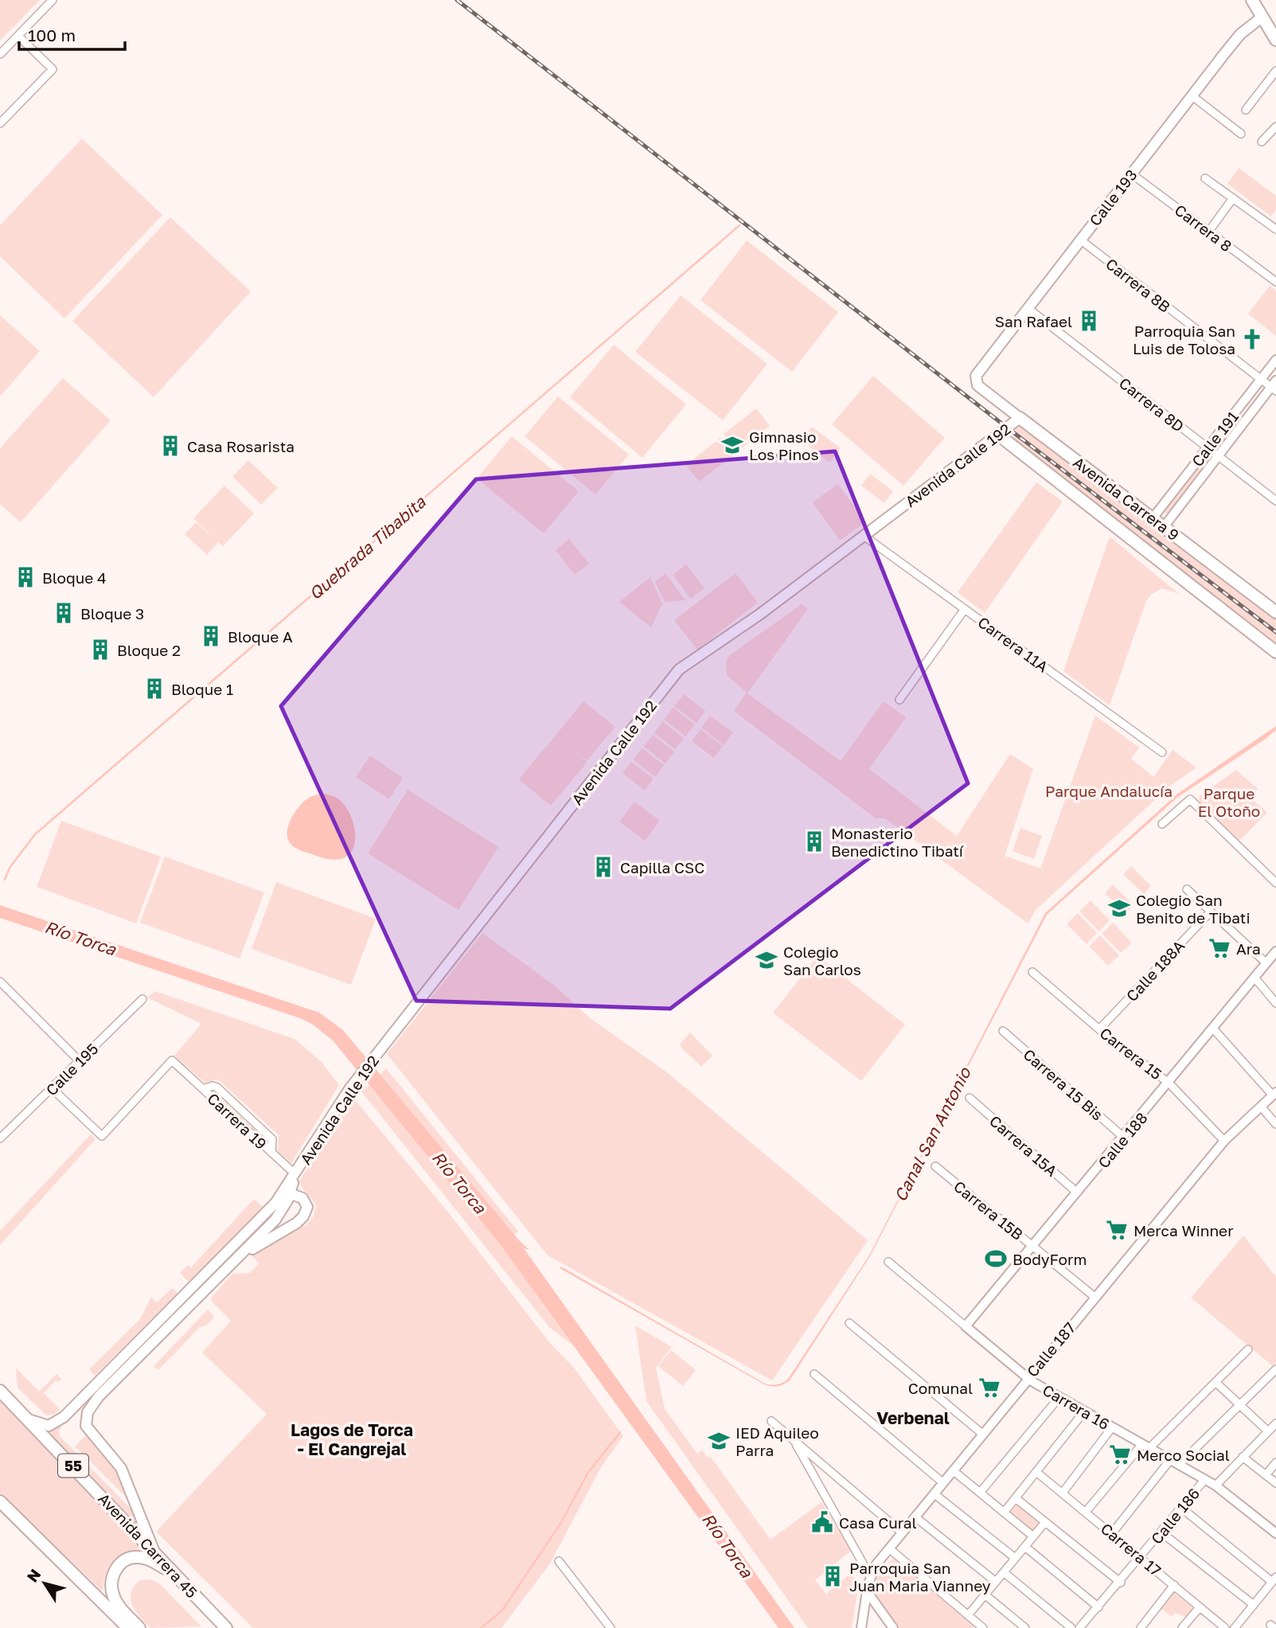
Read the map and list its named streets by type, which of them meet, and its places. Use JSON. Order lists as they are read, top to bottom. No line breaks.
{"streets":{"main road":["Calle 193","Avenida Calle 192","Avenida Carrera 9","55","Avenida Carrera 45"],"street":["Carrera 8","Carrera 8B","Carrera 8D","Calle 191","Carrera 11A","Calle 188A","Carrera 15","Calle 195","Carrera 15 Bis","Carrera 19","Calle 188","Carrera 15A","Carrera 15B","Calle 187","Carrera 16","Calle 186","Carrera 17"]},"crossings":[["Calle 193","Carrera 8"],["Calle 193","Carrera 8B"],["Calle 193","Carrera 8D"],["Calle 193","Avenida Carrera 9"],["Carrera 8B","Calle 191"],["Carrera 8D","Calle 191"],["Calle 191","Avenida Carrera 9"],["Avenida Calle 192","Avenida Carrera 9"],["Avenida Calle 192","Carrera 11A"],["Avenida Calle 192","Carrera 19"],["Avenida Calle 192","Avenida Carrera 45"],["Calle 188A","Carrera 15"],["Carrera 15","Calle 188"],["Carrera 15","Calle 187"],["Calle 195","Carrera 19"],["Carrera 15 Bis","Calle 188"],["Calle 188","Carrera 15A"],["Calle 188","Carrera 15B"],["Calle 188","Carrera 16"],["Carrera 15B","Calle 187"],["Calle 187","Carrera 16"],["Carrera 16","Calle 186"],["Calle 186","Carrera 17"]],"districts":["Verbenal","Lagos de Torca - El Cangrejal"],"water":["Quebrada Tibabita","Río Torca","Canal San Antonio"],"parks":["Parque Andalucía","Parque El Otoño"],"places":{"building":["San Rafael","Casa Rosarista","Bloque 4","Bloque 3","Bloque A","Bloque 2","Bloque 1","Monasterio Benedictino Tibatí","Capilla CSC","Parroquia San Juan Maria Vianney"],"church":["Parroquia San Luis de Tolosa"],"school or university":["Gimnasio Los Pinos","Colegio San Benito de Tibati","Colegio San Carlos","IED Aquileo Parra"],"supermarket":["Ara","Merca Winner","Comunal","Merco Social"],"sports":["BodyForm"],"public building":["Casa Cural"]},"scale_bar":"100 m","north":"top left"}
